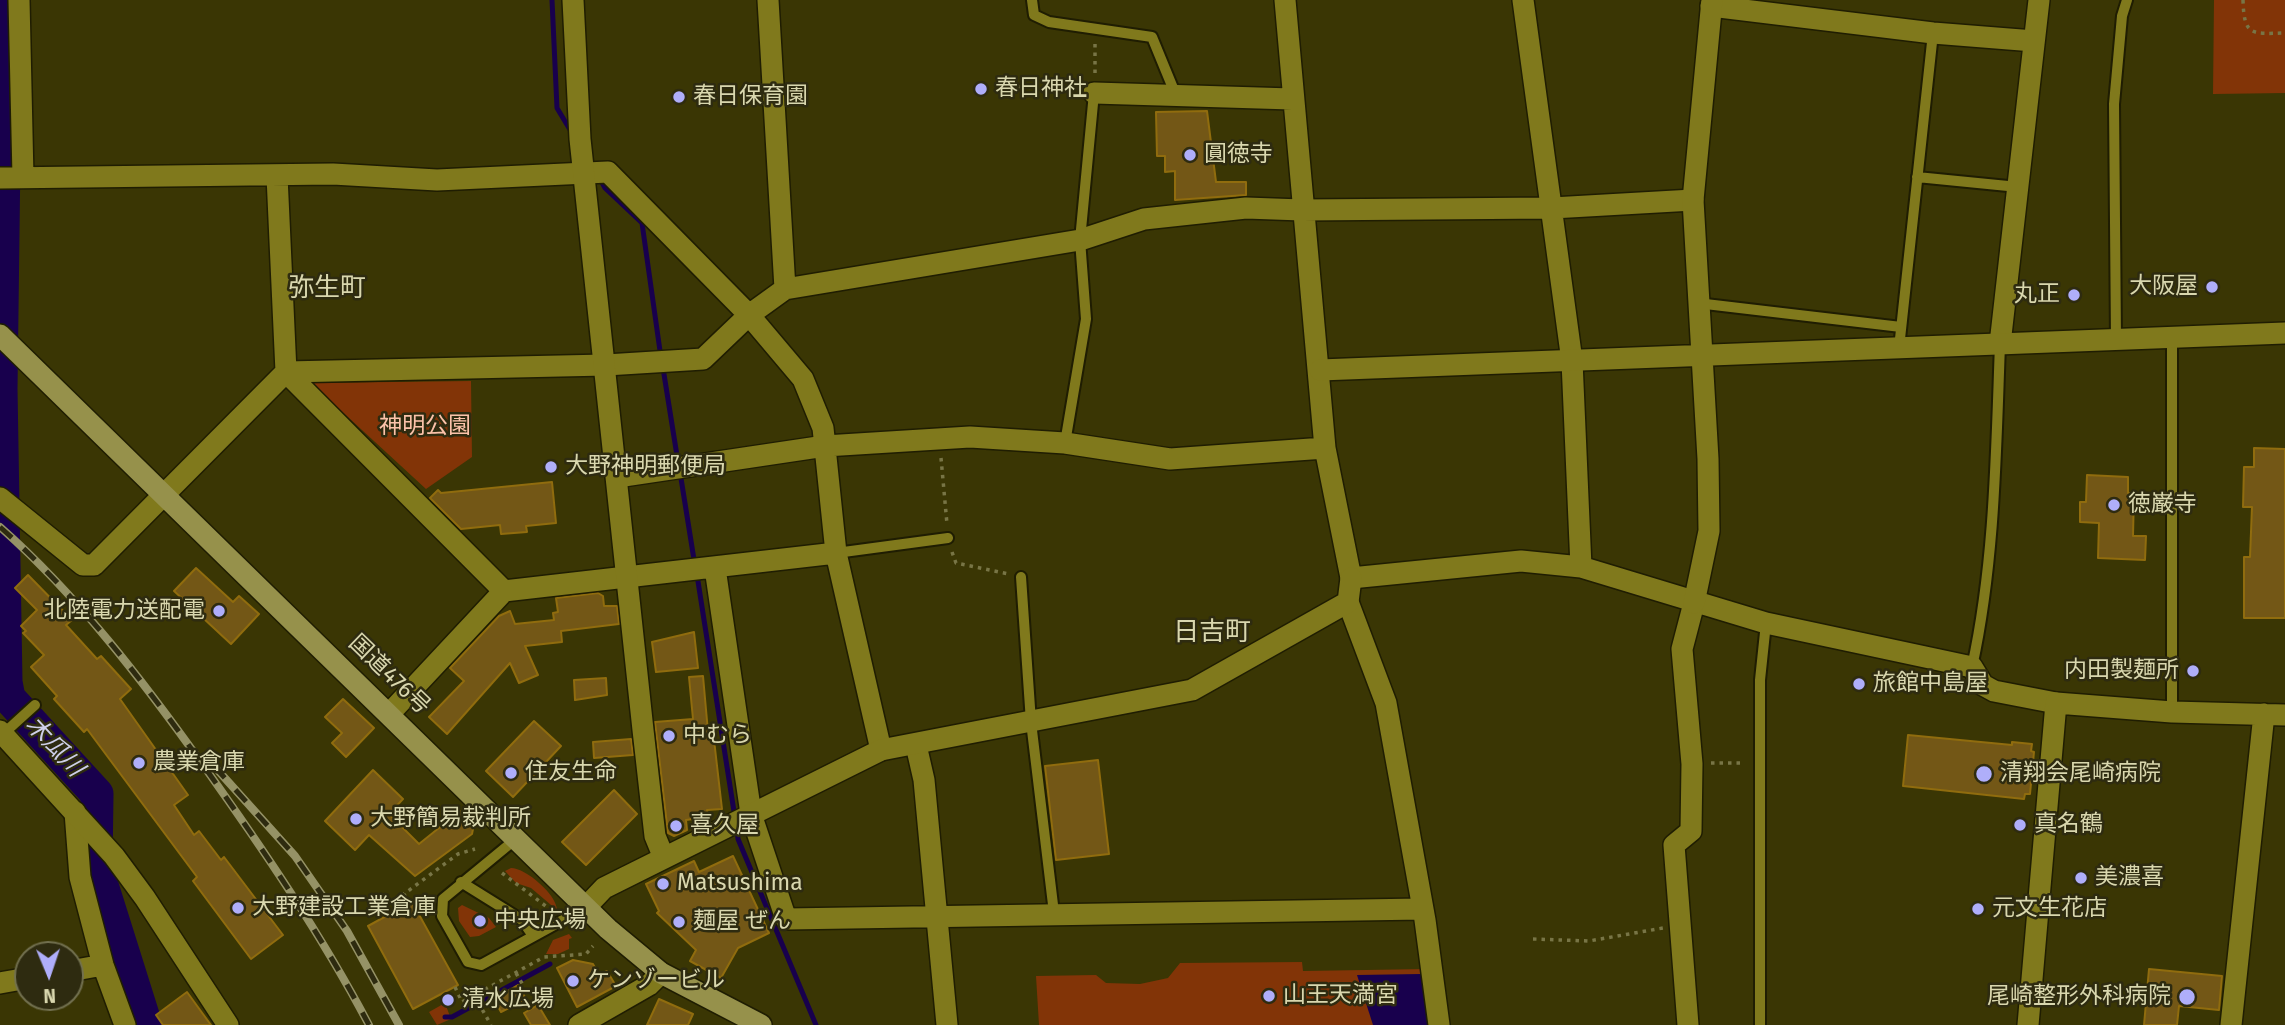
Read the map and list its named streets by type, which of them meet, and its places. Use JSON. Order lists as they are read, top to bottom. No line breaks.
{"streets":{"highway":["国道476号"]},"districts":["弥生町","日吉町"],"water":["木瓜川"],"parks":["神明公園"],"places":["春日神社","春日保育園","圓徳寺","大阪屋","丸正","大野神明郵便局","徳巌寺","北陸電力送配電","内田製麺所","旅館中島屋","中むら","農業倉庫","住友生命","清翔会尾崎病院","大野簡易裁判所","真名鶴","喜久屋","美濃喜","Matsushima","大野建設工業倉庫","元文生花店","中央広場","麺屋 ぜん","ケンゾービル","山王天満宮","尾崎整形外科病院","清水広場"],"north":"bottom"}
